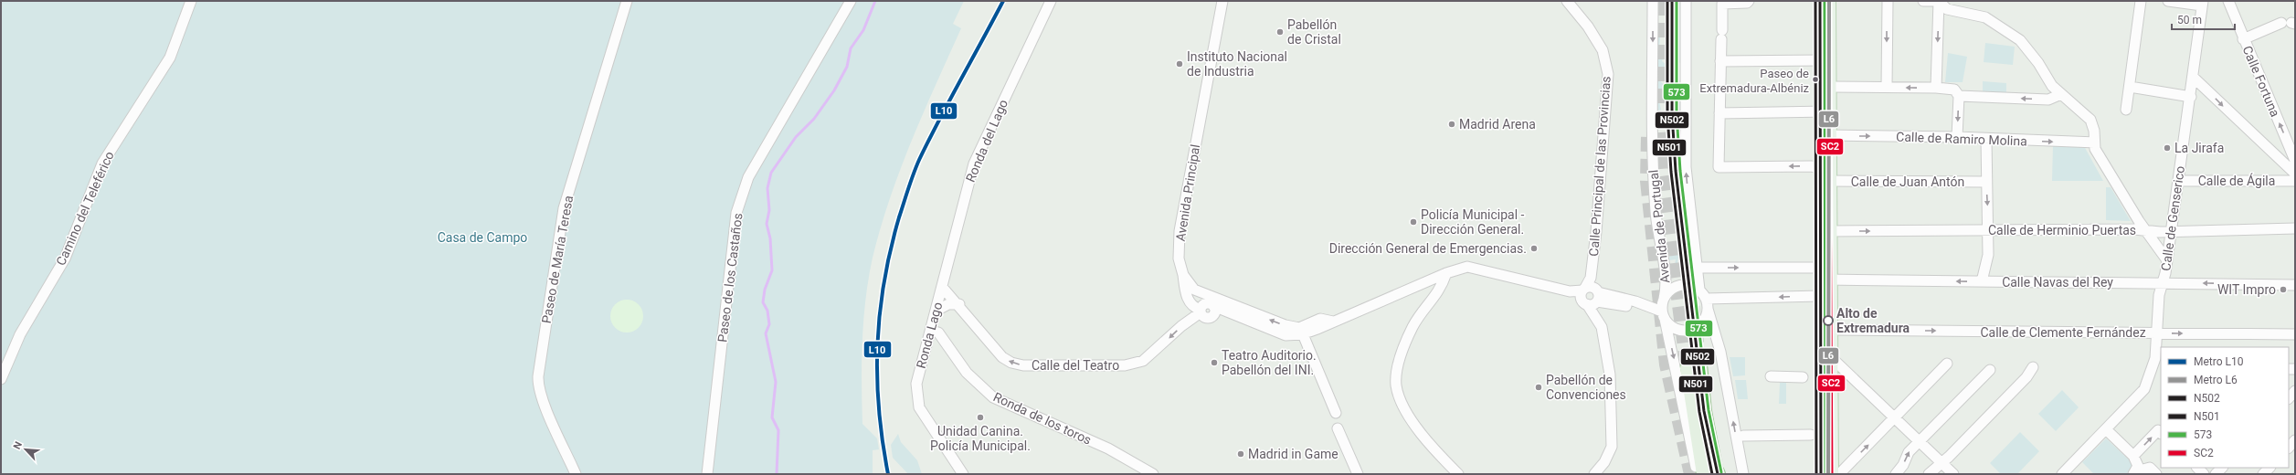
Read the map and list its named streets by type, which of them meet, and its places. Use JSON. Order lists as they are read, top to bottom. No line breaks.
{"streets":{"street":["Calle Fortuna","Calle de Ramiro Molina","Ronda del Lago","Calle Principal de las Provincias","Calle de Ágila","Calle de Juan Antón","Avenida Principal","Camino del Teleférico","Calle de Genserico","Avenida de Portugal","Calle de Herminio Puertas","Paseo de María Teresa","Paseo de los Castaños","Calle Navas del Rey","Calle de Clemente Fernández","Ronda Lago","Calle del Teatro","Ronda de los toros"]},"crossings":[["Ronda del Lago","Ronda Lago"],["Ronda del Lago","Calle del Teatro"],["Calle Principal de las Provincias","Avenida Principal"],["Calle de Ágila","Calle de Genserico"],["Avenida Principal","Avenida de Portugal"],["Calle de Genserico","Calle de Herminio Puertas"],["Calle de Genserico","Calle Navas del Rey"],["Calle de Genserico","Calle de Clemente Fernández"],["Ronda Lago","Calle del Teatro"],["Ronda Lago","Ronda de los toros"]],"one_way":["Calle de Clemente Fernández","Calle del Teatro"],"parks":["Casa de Campo"],"places":["Pabellón de Cristal","Instituto Nacional de Industria","Paseo de Extremadura-Albéniz","Madrid Arena","La Jirafa","Policía Municipal - Dirección General.","Dirección General de Emergencias.","WIT Impro","Alto de Extremadura","Teatro Auditorio. Pabellón del INI.","Pabellón de Convenciones","Unidad Canina. Policía Municipal.","Madrid in Game"],"lines":["metro line L10","metro line L6","transit line N502","transit line N501","transit line 573","transit line SC2"],"legend":["Metro L10","Metro L6","N502","N501","573","SC2"],"scale_bar":"50 m","north":"top left"}
